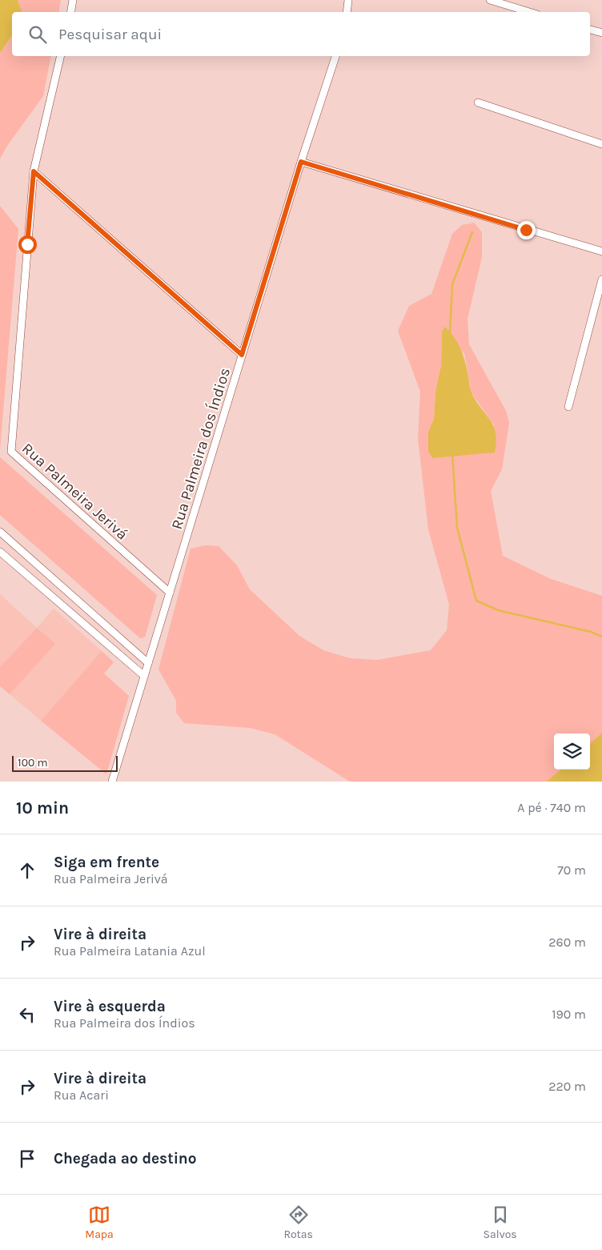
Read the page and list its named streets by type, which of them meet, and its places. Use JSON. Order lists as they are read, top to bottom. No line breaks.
{"streets":{"street":["Rua Palmeira dos Índios","Rua Palmeira Jerivá"]},"crossings":[["Rua Palmeira dos Índios","Rua Palmeira Jerivá"]],"scale_bar":"100 m","page":{"search":"Pesquisar aqui","scale":"100 m","heading":["10 min","A pé · 740 m"],"list":[["Siga em frente","Rua Palmeira Jerivá","70 m"],["Vire à direita","Rua Palmeira Latania Azul","260 m"],["Vire à esquerda","Rua Palmeira dos Índios","190 m"],["Vire à direita","Rua Acari","220 m"],"Chegada ao destino"],"nav":["Mapa","Rotas","Salvos"]}}
